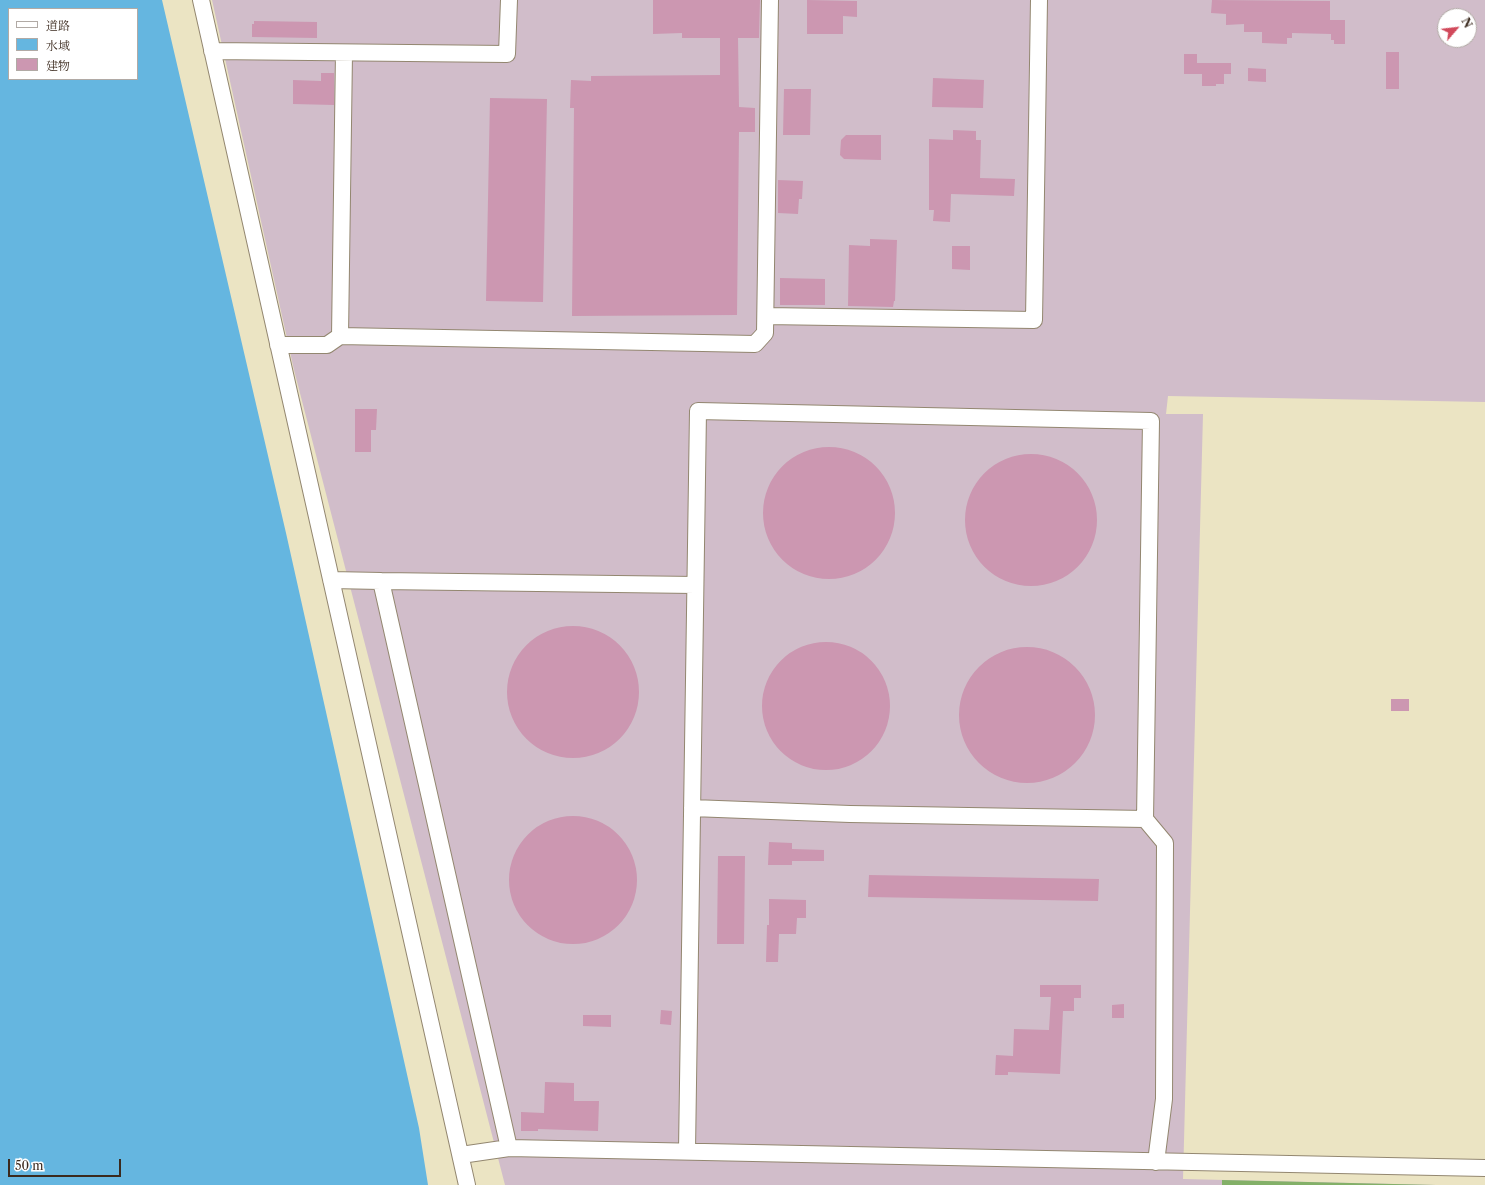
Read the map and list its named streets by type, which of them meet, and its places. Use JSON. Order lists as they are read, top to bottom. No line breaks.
{"legend":["道路","水域","建物"],"scale_bar":"50 m","north":"top right"}
